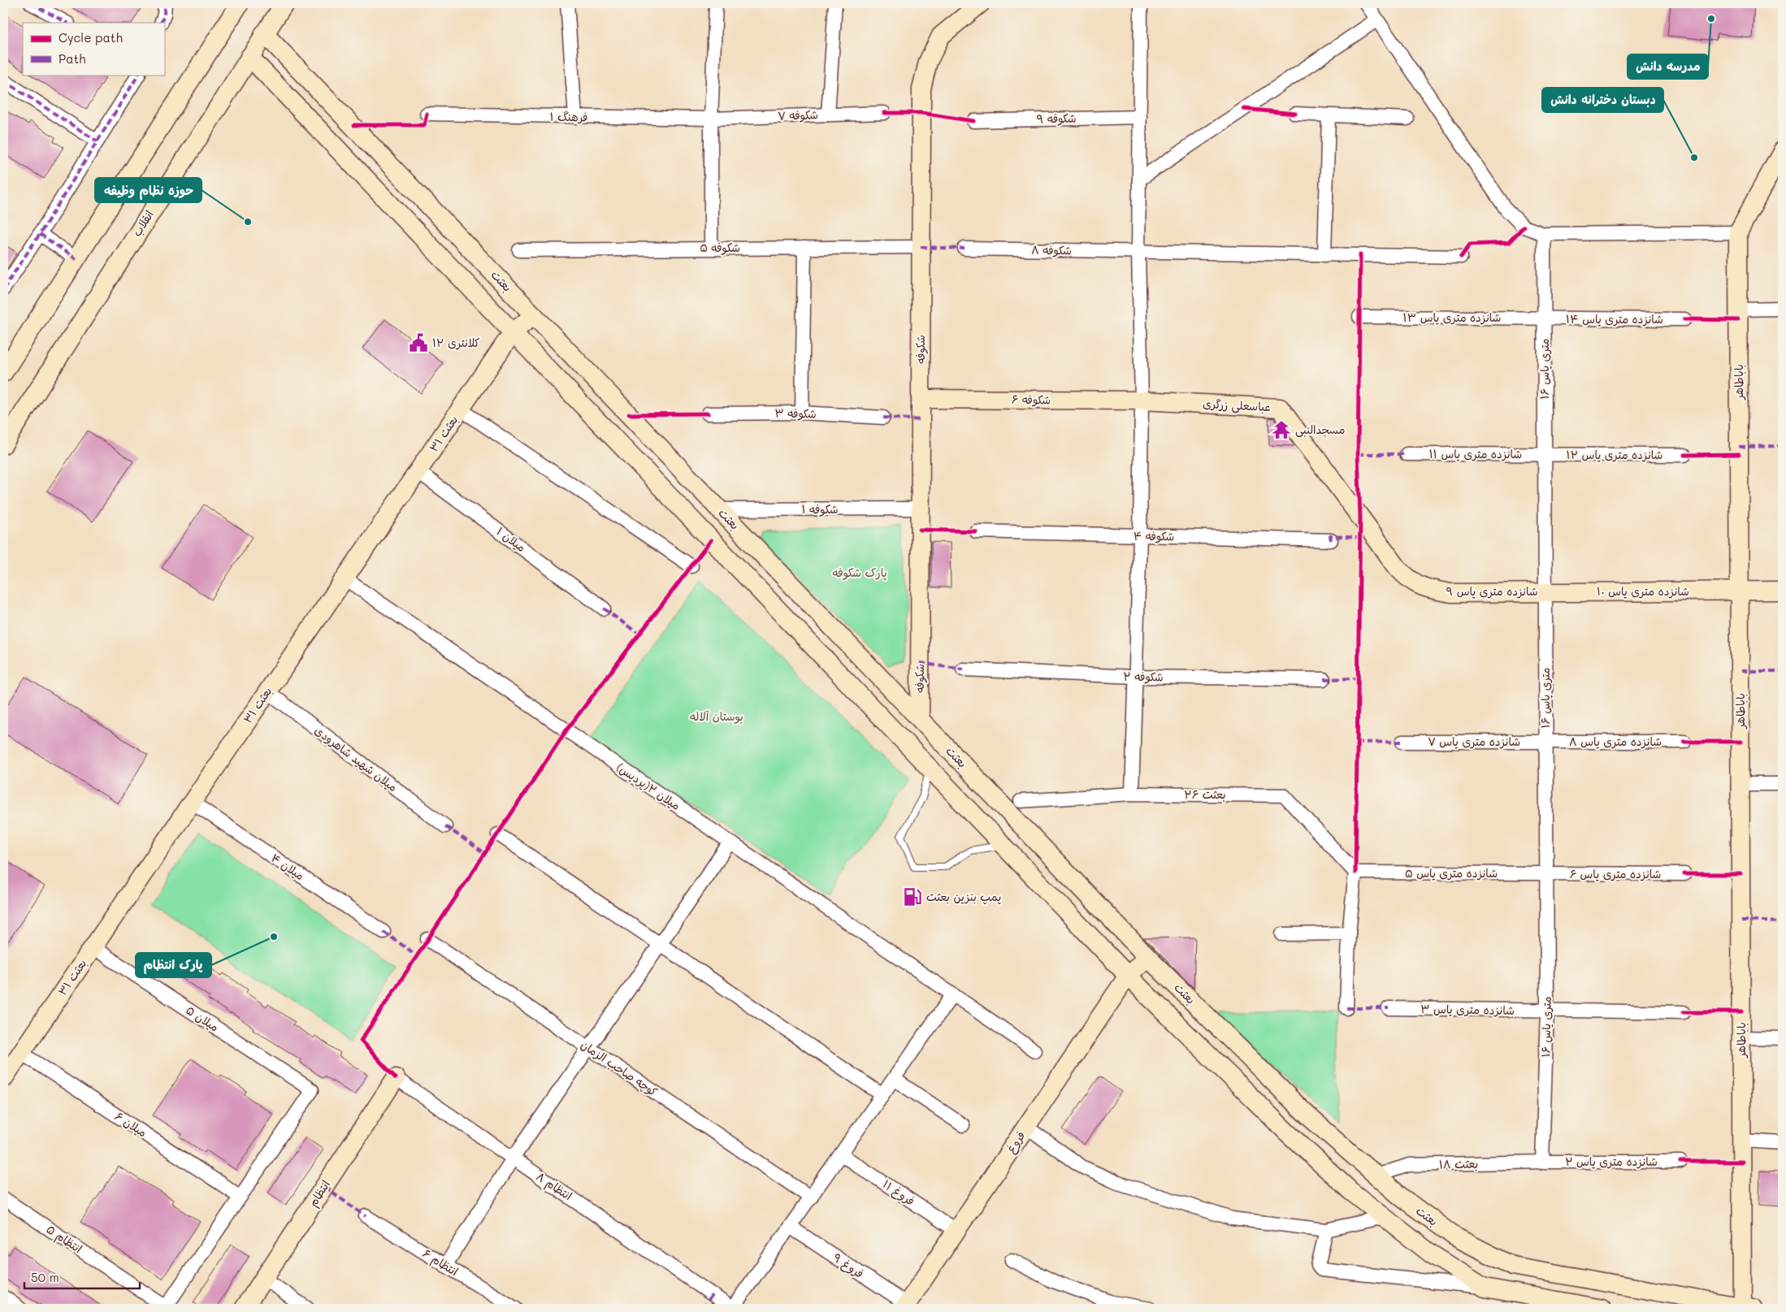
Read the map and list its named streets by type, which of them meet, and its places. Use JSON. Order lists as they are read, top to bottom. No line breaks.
{"streets":{"main road":["انقلاب","بعثت","شکوفه","باباطاهر","شکوفه ۶","عباسعلی زرگری","بعثت ۳۱","شانزده متری یاس ۹","شانزده متری یاس ۱۰","فروغ","انتظام"],"street":["شکوفه ۷","فرهنگ ۱","شکوفه ۹","شکوفه ۵","شکوفه ۸","شانزده متری یاس ۱۳","شانزده متری یاس ۱۴","۱۶ متری یاس","شکوفه ۳","شانزده متری یاس ۱۱","شانزده متری یاس ۱۲","شکوفه ۱","شکوفه ۴","میلان ۱","شکوفه ۲","شانزده متری یاس ۷","شانزده متری یاس ۸","میلان شهید شاهرودی","میلان ۲(پردیس)","بعثت ۲۶","میلان ۴","شانزده متری یاس ۵","شانزده متری یاس ۶","شانزده متری یاس ۳","میلان ۵","کوچه صاحب الزمان","میلان ۶","شانزده متری یاس ۲","بعثت ۱۸","انتظام ۸","فروغ ۱۱","انتظام ۵","انتظام ۶","فروغ ۹"]},"crossings":[["شکوفه ۷","فرهنگ ۱"],["انقلاب","بعثت"],["شکوفه ۵","شکوفه"],["بعثت","شکوفه"],["بعثت","باباطاهر"],["بعثت","بعثت ۳۱"],["بعثت","شکوفه ۱"],["بعثت","فروغ"],["بعثت","بعثت ۱۸"],["شانزده متری یاس ۱۳","شانزده متری یاس ۱۴"],["شانزده متری یاس ۱۳","۱۶ متری یاس"],["شانزده متری یاس ۱۴","۱۶ متری یاس"],["شکوفه","شکوفه ۶"],["شکوفه","شکوفه ۱"],["۱۶ متری یاس","شانزده متری یاس ۱۱"],["۱۶ متری یاس","شانزده متری یاس ۱۲"],["۱۶ متری یاس","شانزده متری یاس ۹"],["۱۶ متری یاس","شانزده متری یاس ۱۰"],["۱۶ متری یاس","شانزده متری یاس ۷"],["۱۶ متری یاس","شانزده متری یاس ۸"],["۱۶ متری یاس","شانزده متری یاس ۵"],["۱۶ متری یاس","شانزده متری یاس ۶"],["۱۶ متری یاس","شانزده متری یاس ۳"],["۱۶ متری یاس","شانزده متری یاس ۲"],["۱۶ متری یاس","بعثت ۱۸"],["باباطاهر","شانزده متری یاس ۱۰"],["شکوفه ۶","عباسعلی زرگری"],["عباسعلی زرگری","شانزده متری یاس ۹"],["بعثت ۳۱","میلان ۱"],["بعثت ۳۱","میلان شهید شاهرودی"],["بعثت ۳۱","میلان ۲(پردیس)"],["بعثت ۳۱","میلان ۴"],["بعثت ۳۱","میلان ۵"],["بعثت ۳۱","میلان ۶"],["شانزده متری یاس ۱۱","شانزده متری یاس ۱۲"],["شانزده متری یاس ۹","شانزده متری یاس ۱۰"],["شانزده متری یاس ۷","شانزده متری یاس ۸"],["بعثت ۲۶","شانزده متری یاس ۵"],["شانزده متری یاس ۵","شانزده متری یاس ۶"],["میلان ۵","میلان ۶"],["میلان ۵","انتظام ۵"],["میلان ۶","انتظام ۵"],["فروغ","فروغ ۱۱"],["فروغ","فروغ ۹"],["شانزده متری یاس ۲","بعثت ۱۸"],["انتظام ۸","انتظام"]],"parks":["پارک شکوفه","بوستان آلاله"],"places":{"other":["مدرسه دانش","دبستان دخترانه دانش","حوزه نظام وظیفه","پارک انتظام"],"public building":["کلانتری ۱۲"],"temple":["مسجدالنبی"],"fuel station":["پمپ بنزین بعثت"]},"legend":["Cycle path","Path"],"scale_bar":"50 m"}
